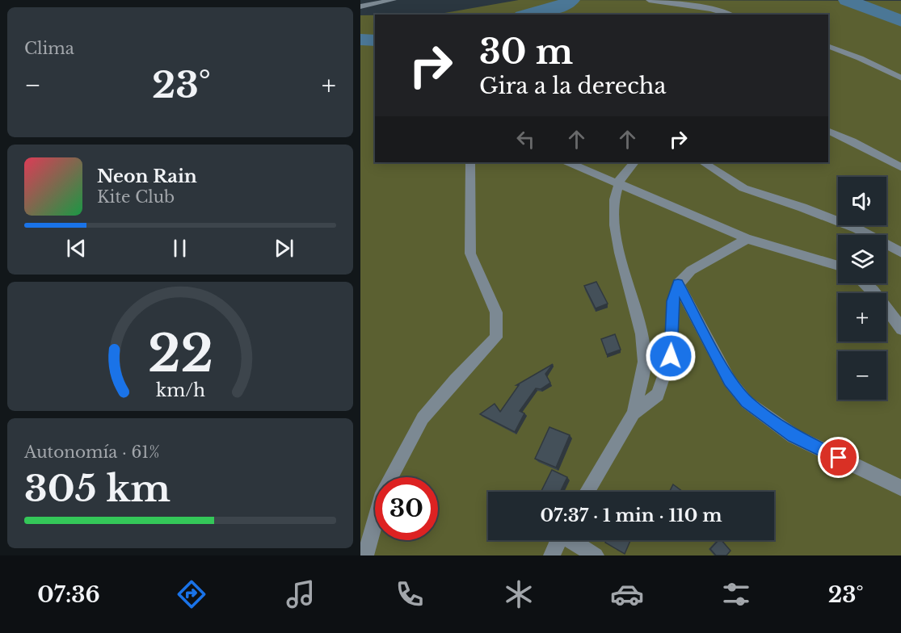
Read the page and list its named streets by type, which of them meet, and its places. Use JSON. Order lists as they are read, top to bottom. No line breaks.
{"page":{"tile":["Clima",["Autonomía · 61%","305 km"]],"turn":["30 m","Gira a la derecha"],"heat":["−","23°","+"],"song":["Neon Rain","Kite Club"],"map_buttons":["+","−"],"limit":"30","trip":"07:37 · 1 min · 110 m","tabs":["07:36","23°"],"gauge":["22","km/h"]}}
